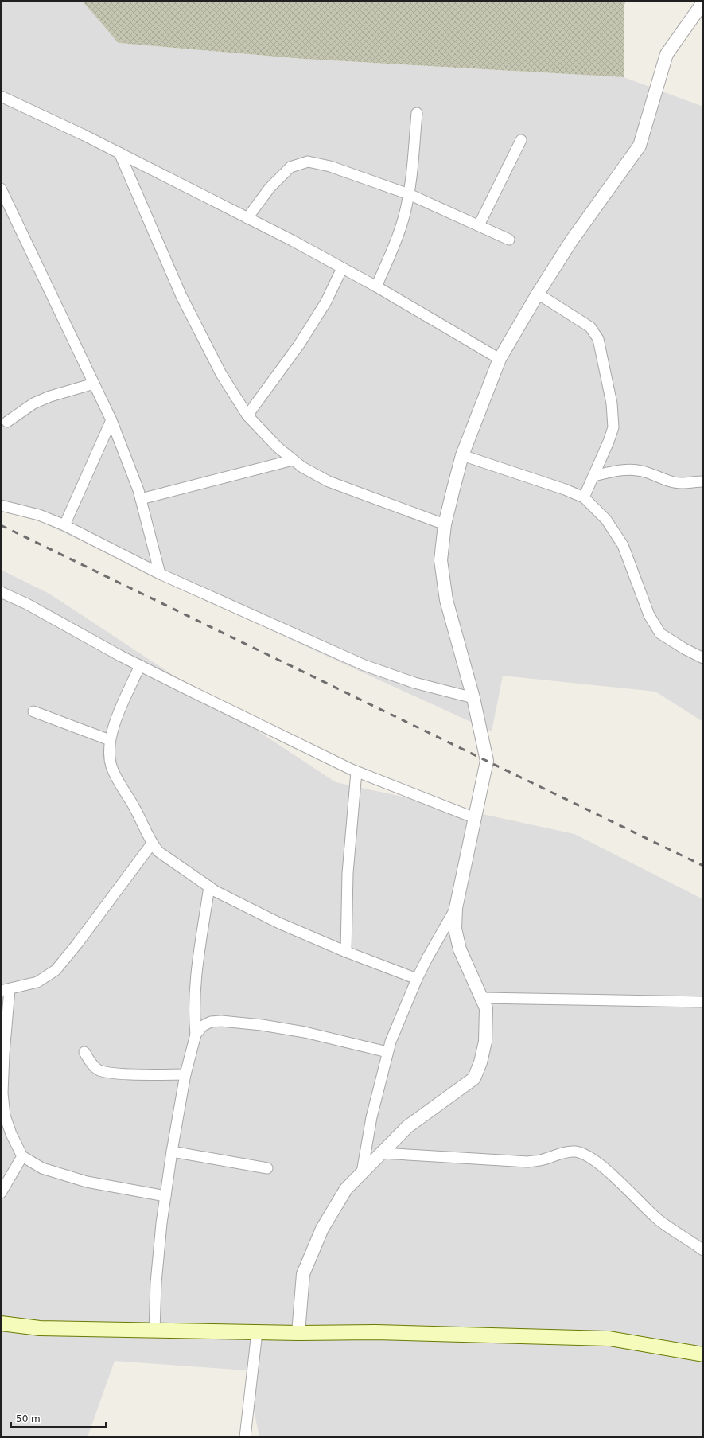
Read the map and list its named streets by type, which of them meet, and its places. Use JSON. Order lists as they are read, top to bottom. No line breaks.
{"scale_bar":"50 m"}
